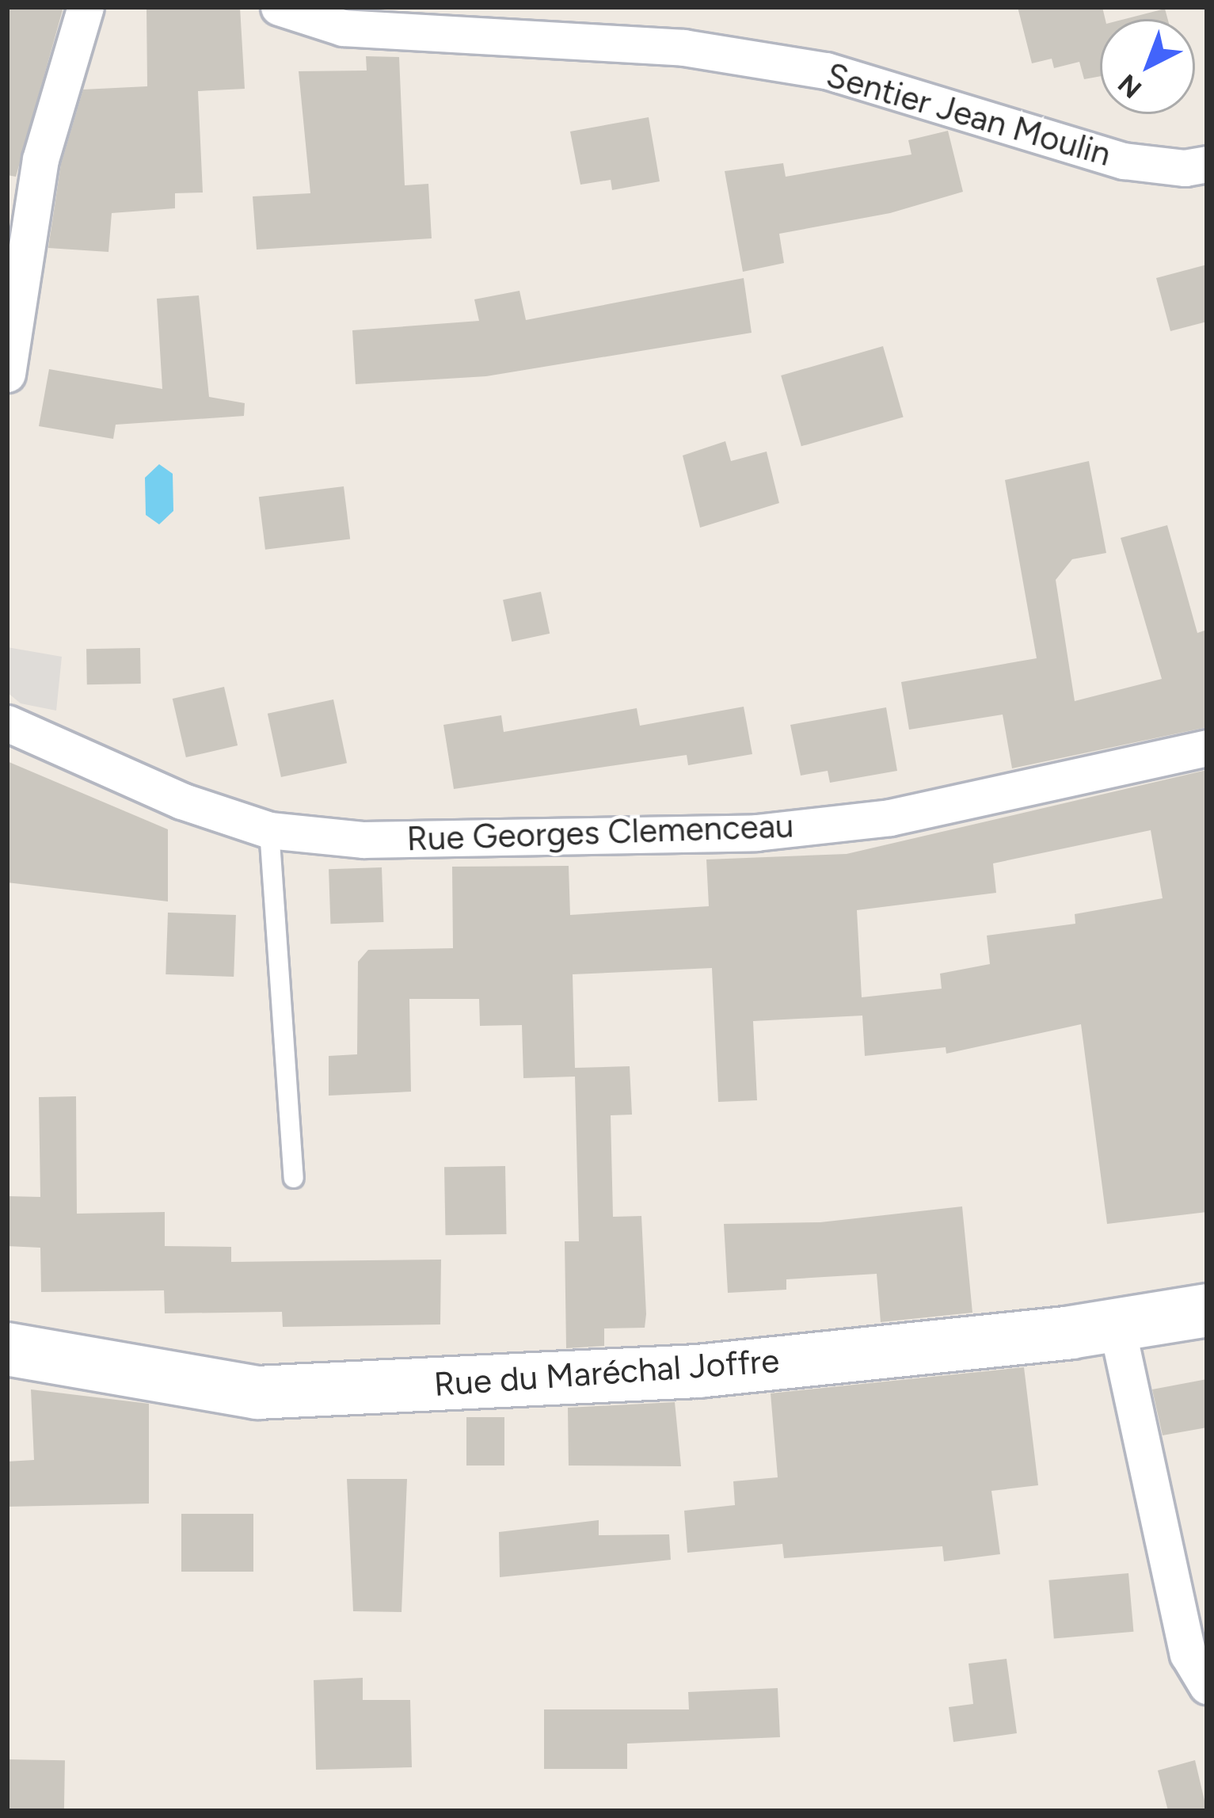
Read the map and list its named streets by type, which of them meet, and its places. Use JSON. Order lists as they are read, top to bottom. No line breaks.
{"streets":{"street":["Sentier Jean Moulin","Rue Georges Clemenceau","Rue du Maréchal Joffre"]},"north":"bottom left"}
